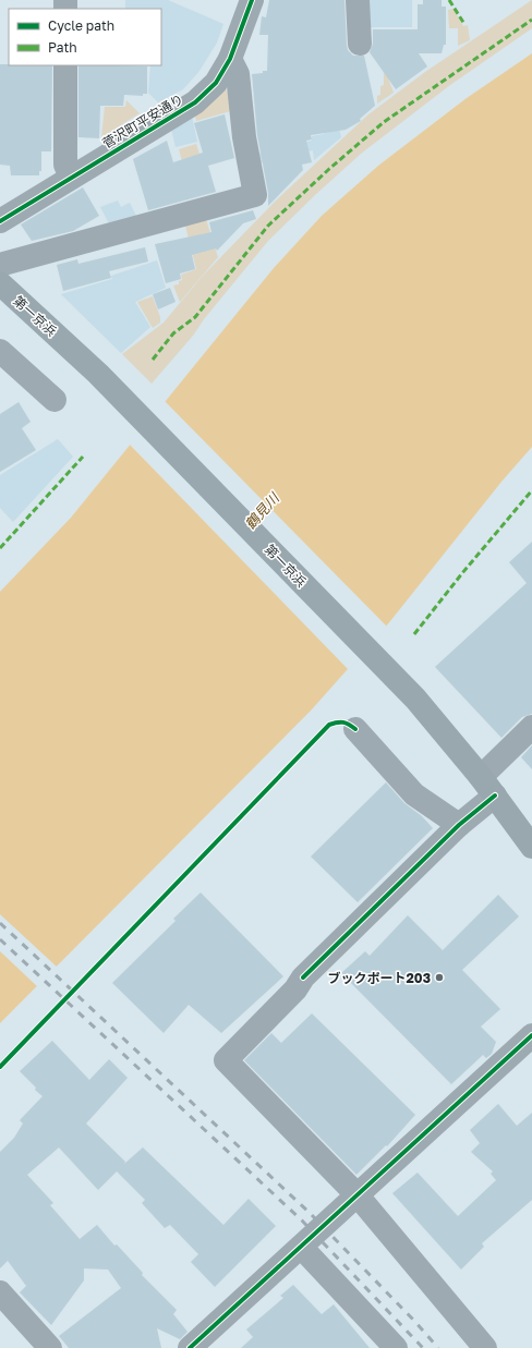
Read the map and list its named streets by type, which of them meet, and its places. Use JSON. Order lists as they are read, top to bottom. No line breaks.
{"streets":{"highway":["第一京浜"],"street":["菅沢町平安通り"]},"water":["鶴見川"],"places":["ブックポート203"],"legend":["Cycle path","Path"]}
